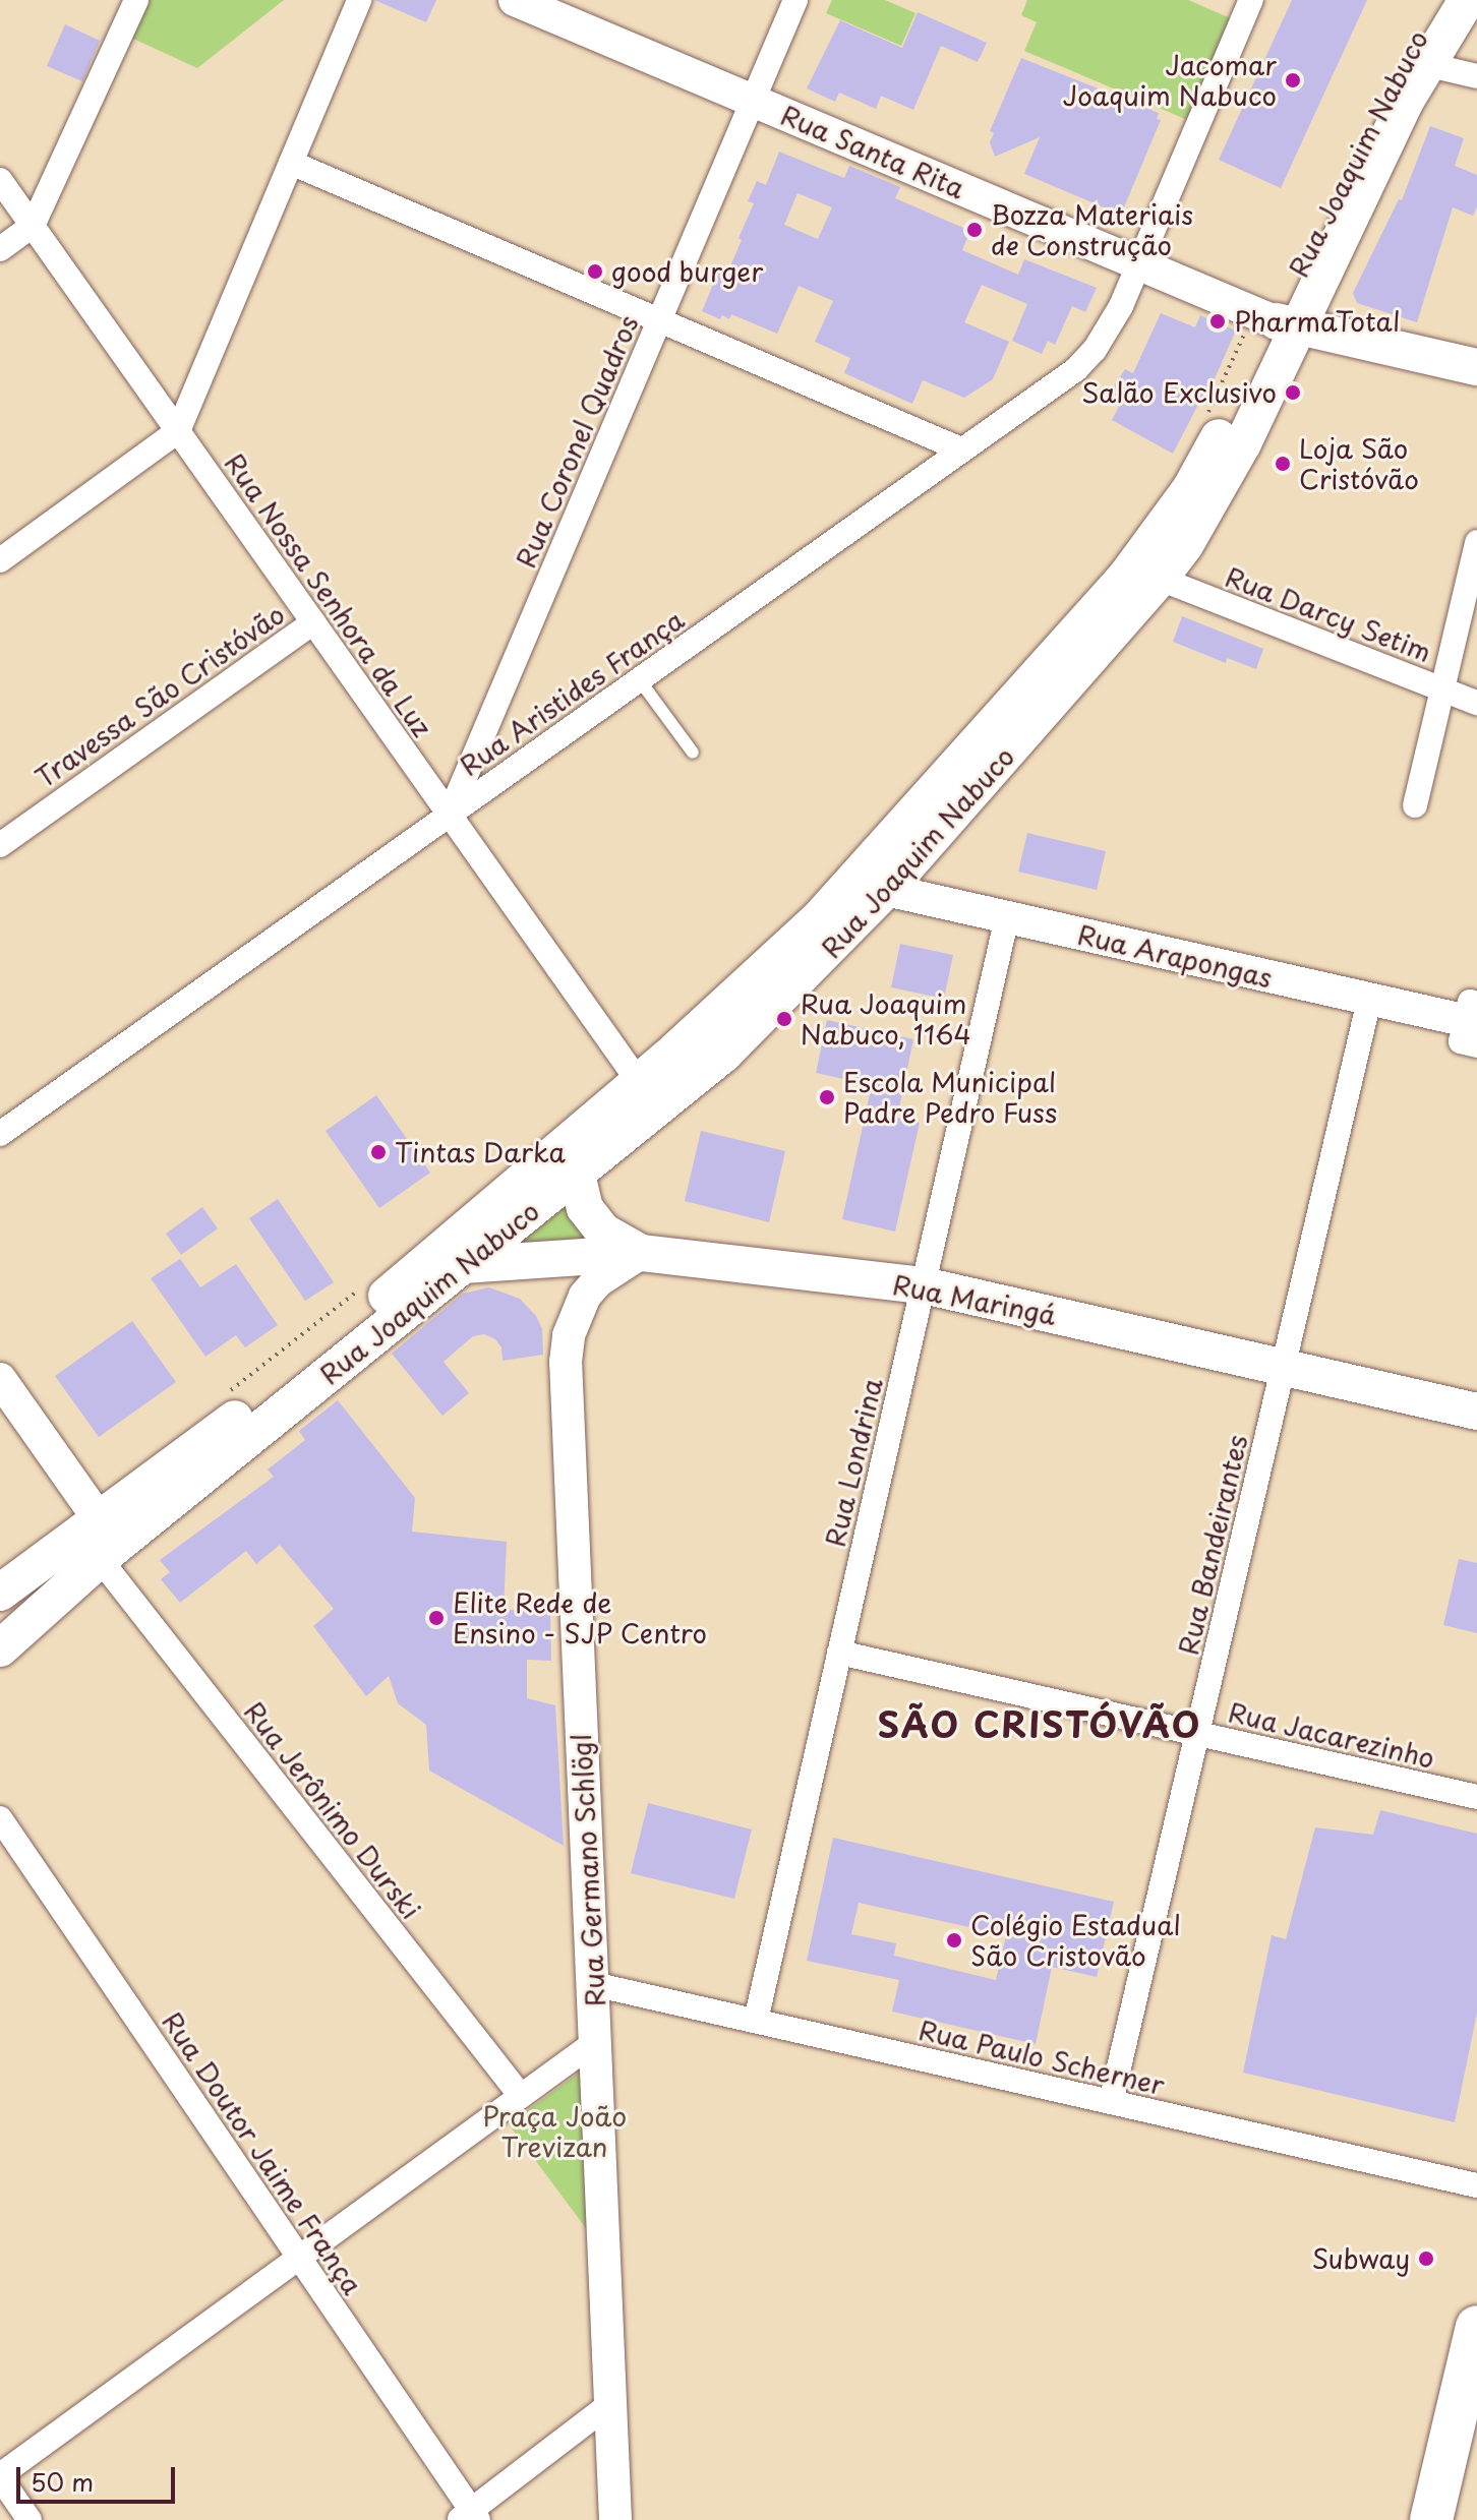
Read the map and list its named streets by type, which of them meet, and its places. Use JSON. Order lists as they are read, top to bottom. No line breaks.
{"streets":{"main road":["Rua Joaquim Nabuco","Rua Maringá"],"street":["Rua Santa Rita","Rua Coronel Quadros","Rua Nossa Senhora da Luz","Rua Darcy Setim","Rua Aristides França","Travessa São Cristóvão","Rua Arapongas","Rua Londrina","Rua Bandeirantes","Rua Jacarezinho","Rua Jerônimo Durski","Rua Germano Schlögl","Rua Paulo Scherner","Rua Doutor Jaime França"]},"crossings":[["Rua Santa Rita","Rua Joaquim Nabuco"],["Rua Santa Rita","Rua Coronel Quadros"],["Rua Santa Rita","Rua Aristides França"],["Rua Joaquim Nabuco","Rua Nossa Senhora da Luz"],["Rua Joaquim Nabuco","Rua Darcy Setim"],["Rua Joaquim Nabuco","Rua Arapongas"],["Rua Joaquim Nabuco","Rua Maringá"],["Rua Joaquim Nabuco","Rua Jerônimo Durski"],["Rua Coronel Quadros","Rua Nossa Senhora da Luz"],["Rua Coronel Quadros","Rua Aristides França"],["Rua Nossa Senhora da Luz","Rua Aristides França"],["Rua Nossa Senhora da Luz","Travessa São Cristóvão"],["Rua Arapongas","Rua Londrina"],["Rua Arapongas","Rua Bandeirantes"],["Rua Maringá","Rua Londrina"],["Rua Maringá","Rua Bandeirantes"],["Rua Maringá","Rua Germano Schlögl"],["Rua Londrina","Rua Jacarezinho"],["Rua Londrina","Rua Paulo Scherner"],["Rua Bandeirantes","Rua Jacarezinho"],["Rua Bandeirantes","Rua Paulo Scherner"],["Rua Germano Schlögl","Rua Paulo Scherner"]],"districts":["SÃO CRISTÓVÃO"],"parks":["Praça João Trevizan"],"places":["Jacomar Joaquim Nabuco","Bozza Materiais de Construção","good burger","PharmaTotal","Salão Exclusivo","Loja São Cristóvão","Rua Joaquim Nabuco, 1164","Escola Municipal Padre Pedro Fuss","Tintas Darka","Elite Rede de Ensino - SJP Centro","Colégio Estadual São Cristovão","Subway"],"scale_bar":"50 m"}
